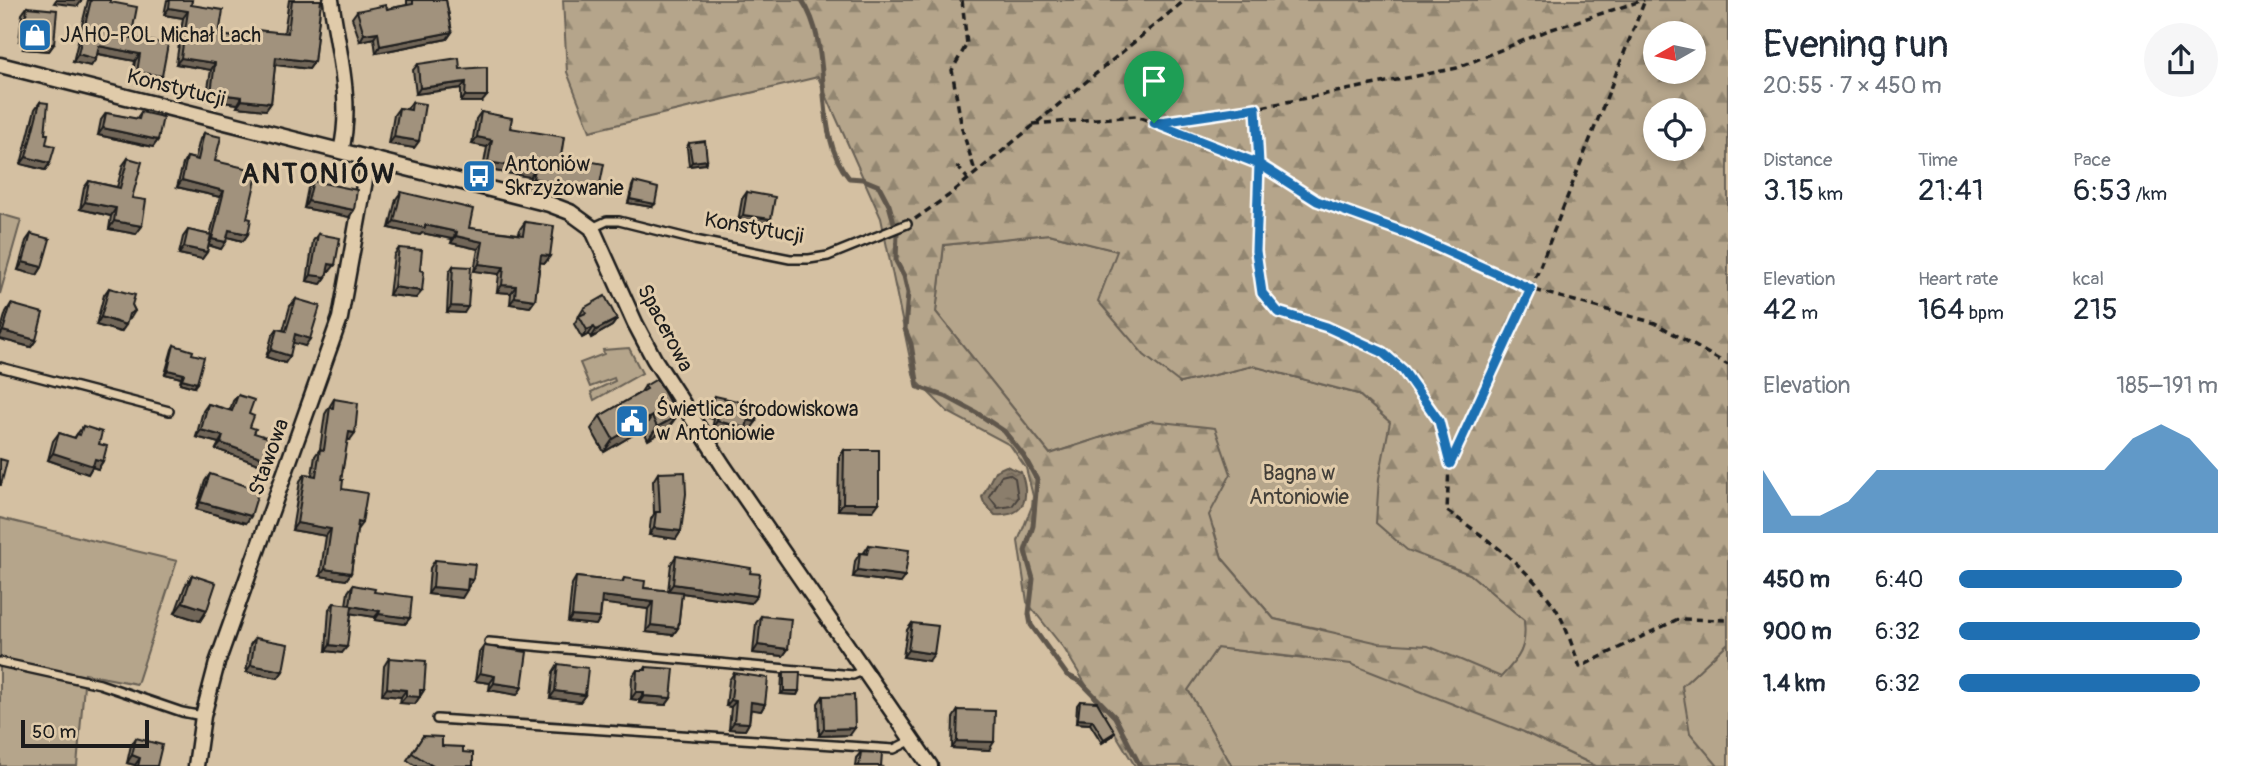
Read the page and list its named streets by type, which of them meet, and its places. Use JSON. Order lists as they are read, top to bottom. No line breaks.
{"streets":{"street":["Konstytucji","Spacerowa","Stawowa"]},"crossings":[["Konstytucji","Spacerowa"]],"districts":["ANTONIÓW"],"parks":["Bagna w Antoniowie"],"places":{"shop":["JAHO-POL Michał Lach"],"bus stop":["Antoniów Skrzyżowanie"],"public building":["Świetlica środowiskowa w Antoniowie"]},"scale_bar":"50 m","north":"left","page":{"heading":["Evening run","20:55 · 7 × 450 m"],"stats":[["Distance","3.15 km"],["Time","21:41"],["Pace","6:53 /km"],["Elevation","42 m"],["Heart rate","164 bpm"],["kcal","215"]],"chart":["Elevation","185–191 m"],"list":[{"name":"450 m","note":"6:40"},{"name":"900 m","note":"6:32"},{"name":"1.4 km","note":"6:32"}],"scale":"50 m"}}
